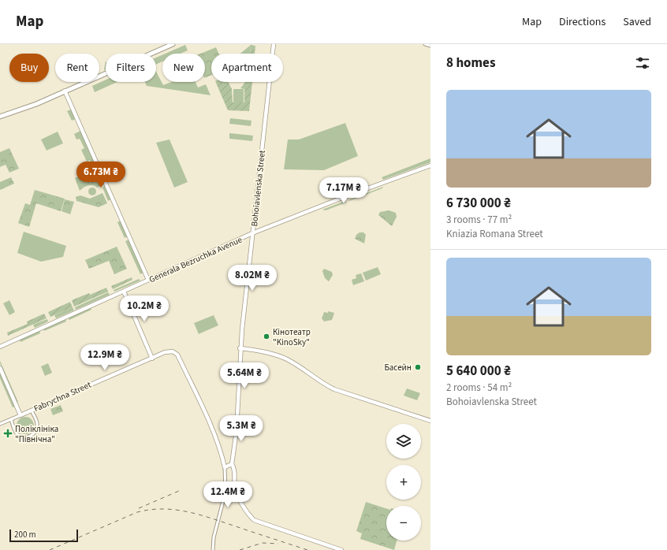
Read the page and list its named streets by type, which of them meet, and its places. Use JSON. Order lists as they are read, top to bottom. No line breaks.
{"streets":{"street":["Bohoiavlenska Street","Generala Bezruchka Avenue","Fabrychna Street"]},"crossings":[["Bohoiavlenska Street","Generala Bezruchka Avenue"]],"places":{"other":["Кінотеатр \"KinoSky\"","Басейн"],"health":["Поліклініка \"Північна\""]},"scale_bar":"200 m","page":{"header":"Map","nav":["Map","Directions","Saved"],"heading":"8 homes","chip":["Buy","Rent","Filters","New","Apartment"],"list":[{"name":"6 730 000 ₴","note":"3 rooms · 77 m² · Kniazia Romana Street"},{"name":"5 640 000 ₴","note":"2 rooms · 54 m² · Bohoiavlenska Street"}],"price":["6.73M ₴","7.17M ₴","8.02M ₴","10.2M ₴","12.9M ₴","5.64M ₴","5.3M ₴","12.4M ₴"],"map_buttons":["+","−"],"scale":"200 m"}}
